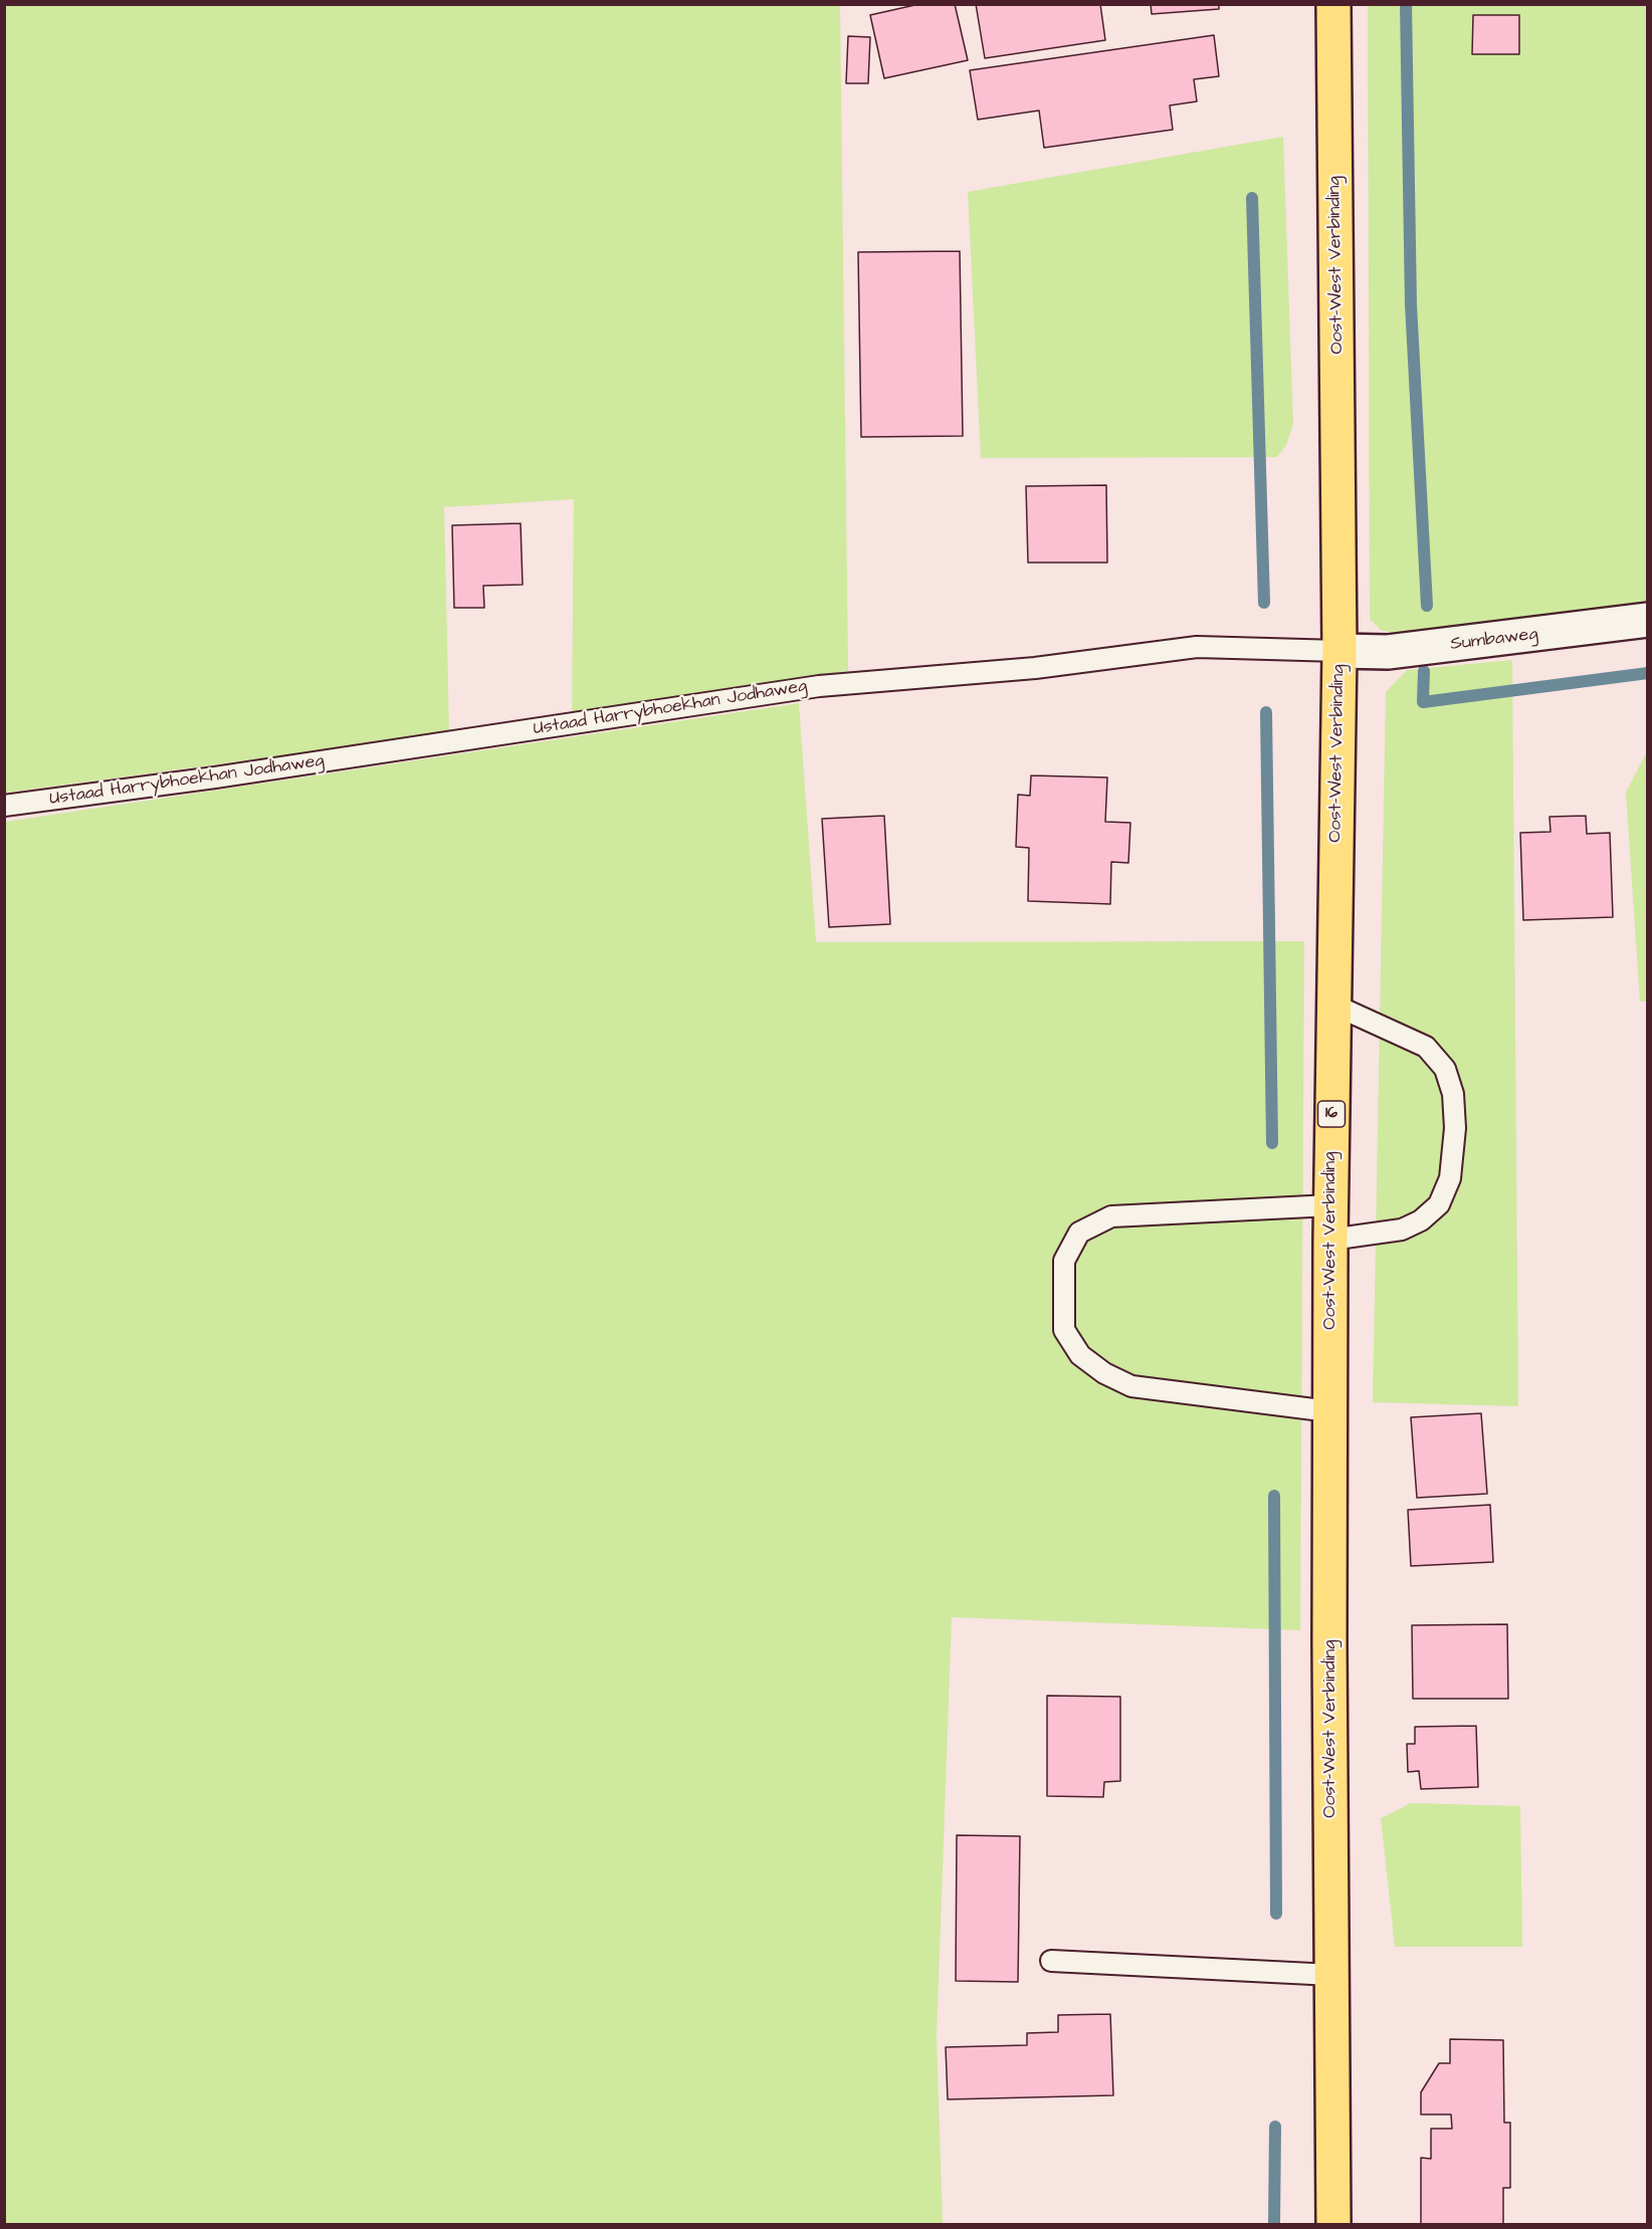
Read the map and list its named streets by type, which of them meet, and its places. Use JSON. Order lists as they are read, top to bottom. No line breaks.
{"streets":{"main road":["Oost-West Verbinding","16"],"street":["Sumbaweg"],"lane":["Ustaad Harrybhoekhan Jodhaweg"]},"crossings":[["Oost-West Verbinding","Sumbaweg"],["Oost-West Verbinding","Ustaad Harrybhoekhan Jodhaweg"],["Sumbaweg","Ustaad Harrybhoekhan Jodhaweg"]]}
